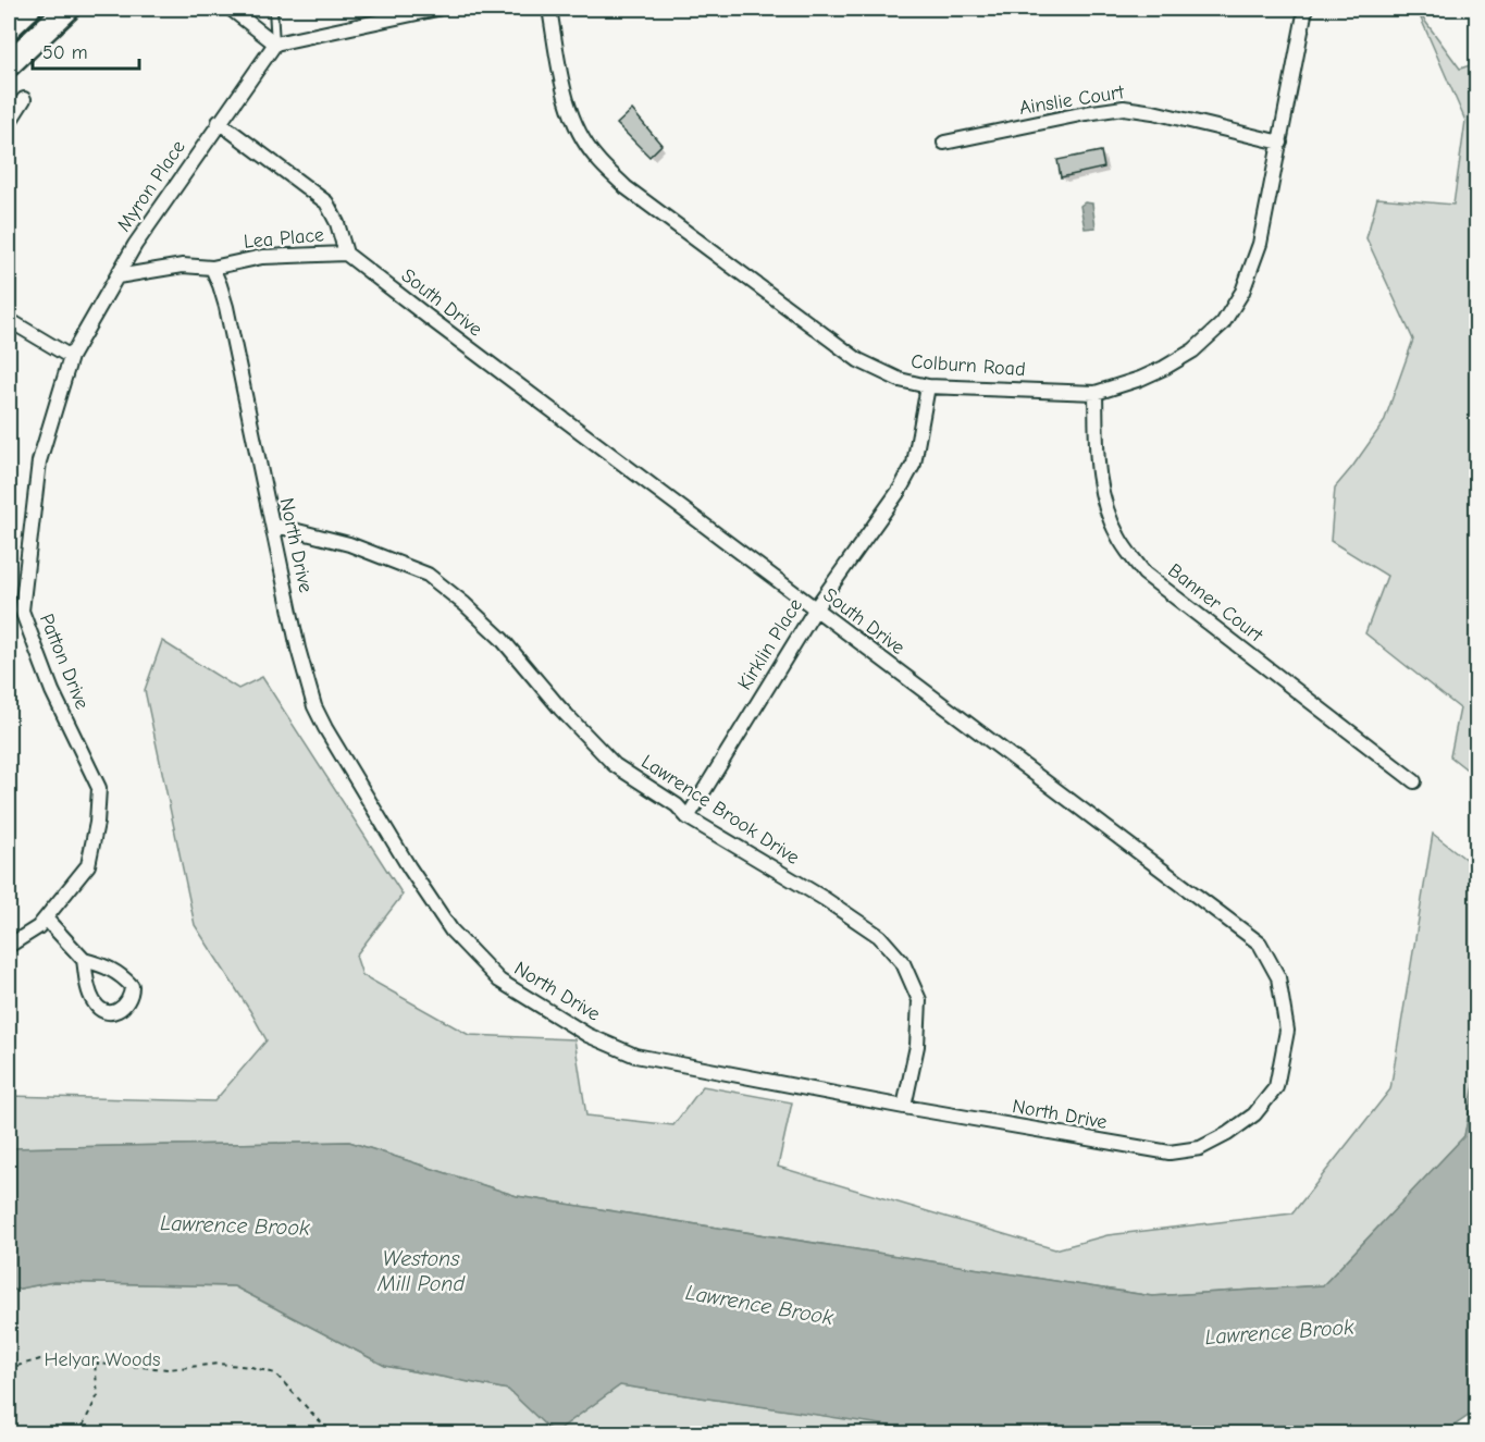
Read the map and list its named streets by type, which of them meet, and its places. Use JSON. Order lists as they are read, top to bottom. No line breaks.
{"streets":{"street":["Ainslie Court","Myron Place","Lea Place","South Drive","Colburn Road","North Drive","Banner Court","Kirklin Place","Patton Drive","Lawrence Brook Drive"]},"crossings":[["Ainslie Court","Colburn Road"],["Myron Place","Lea Place"],["Myron Place","Patton Drive"],["Lea Place","South Drive"],["Lea Place","North Drive"],["South Drive","North Drive"],["South Drive","Kirklin Place"],["Colburn Road","Banner Court"],["Colburn Road","Kirklin Place"],["North Drive","Lawrence Brook Drive"],["Kirklin Place","Lawrence Brook Drive"]],"water":["Lawrence Brook","Westons Mill Pond"],"parks":["Helyar Woods"],"scale_bar":"50 m"}
